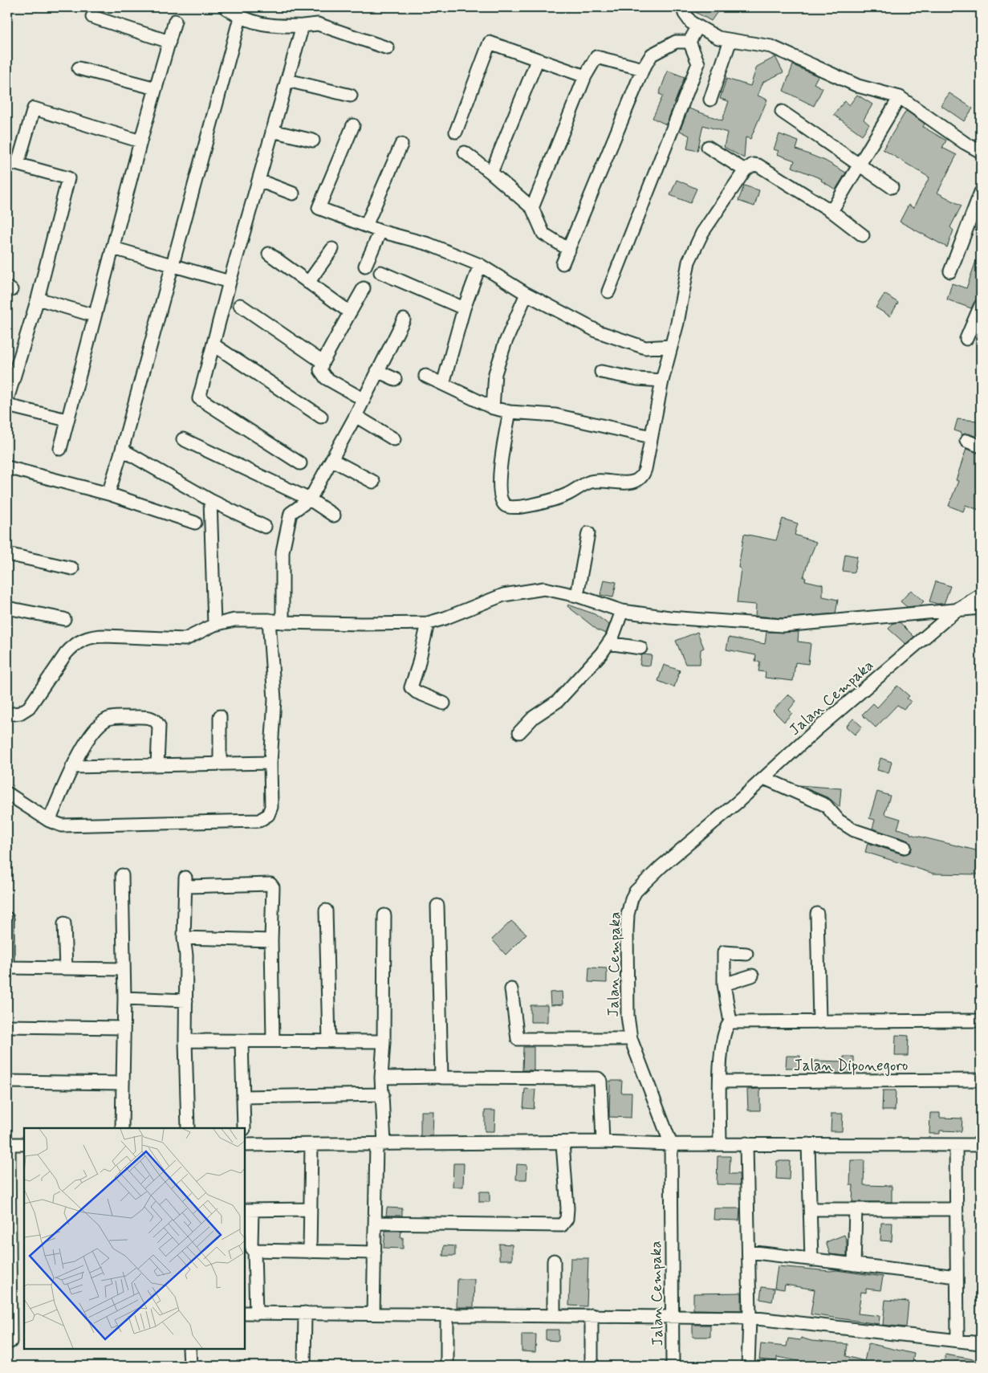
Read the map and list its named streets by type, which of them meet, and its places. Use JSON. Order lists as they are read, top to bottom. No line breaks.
{"streets":{"street":["Jalan Cempaka","Jalan Diponegoro"]}}
